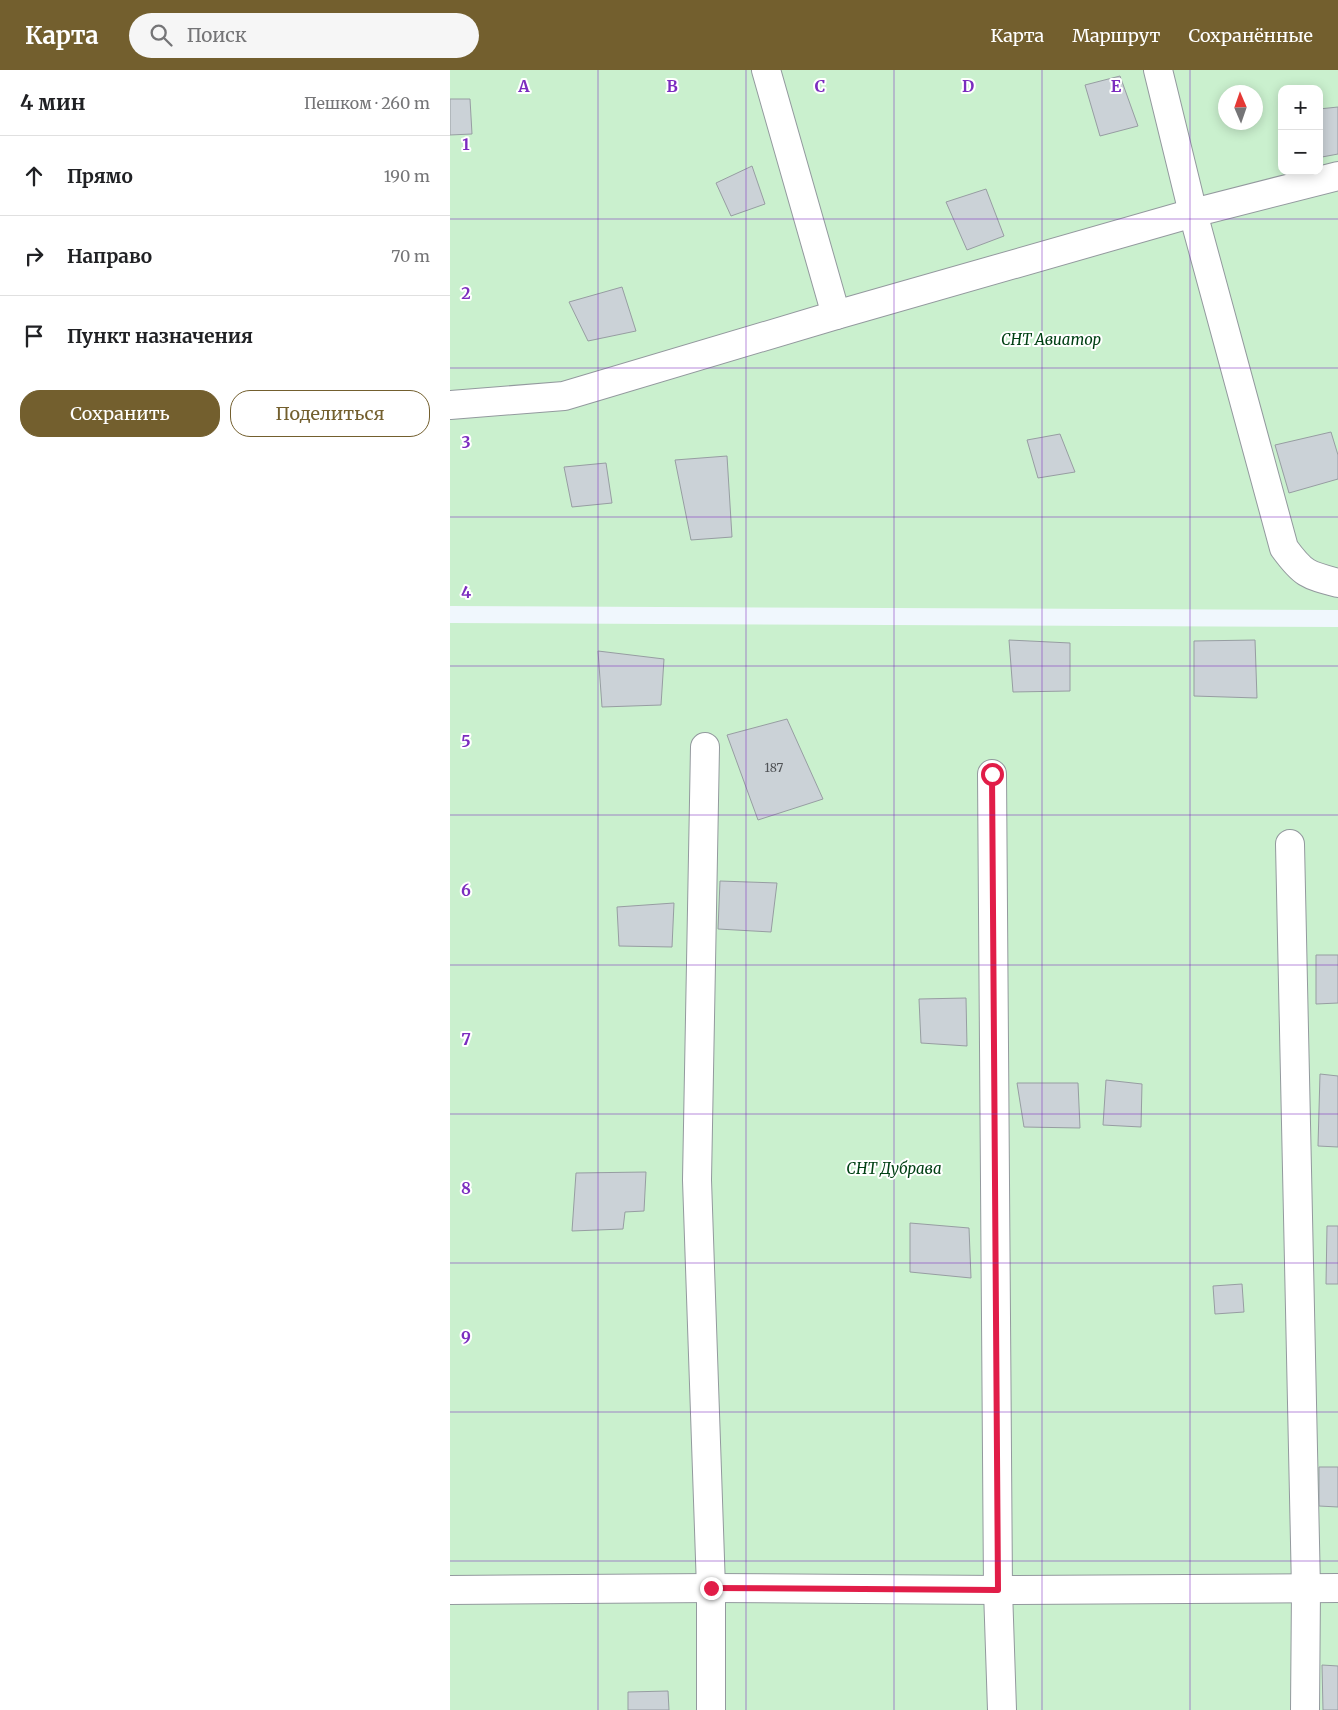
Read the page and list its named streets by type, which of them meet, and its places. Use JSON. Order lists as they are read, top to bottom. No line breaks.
{"parks":["СНТ Авиатор","СНТ Дубрава"],"house_numbers":["187"],"north":"top","page":{"header":"Карта","search":"Поиск","nav":["Карта","Маршрут","Сохранённые"],"heading":["4 мин","Пешком · 260 m"],"map_buttons":["+","−"],"list":[["Прямо","190 m"],["Направо","70 m"],"Пункт назначения"],"buttons":["Сохранить","Поделиться"]},"grid":{"columns":["A","B","C","D","E"],"rows":["1","2","3","4","5","6","7","8","9"]}}
